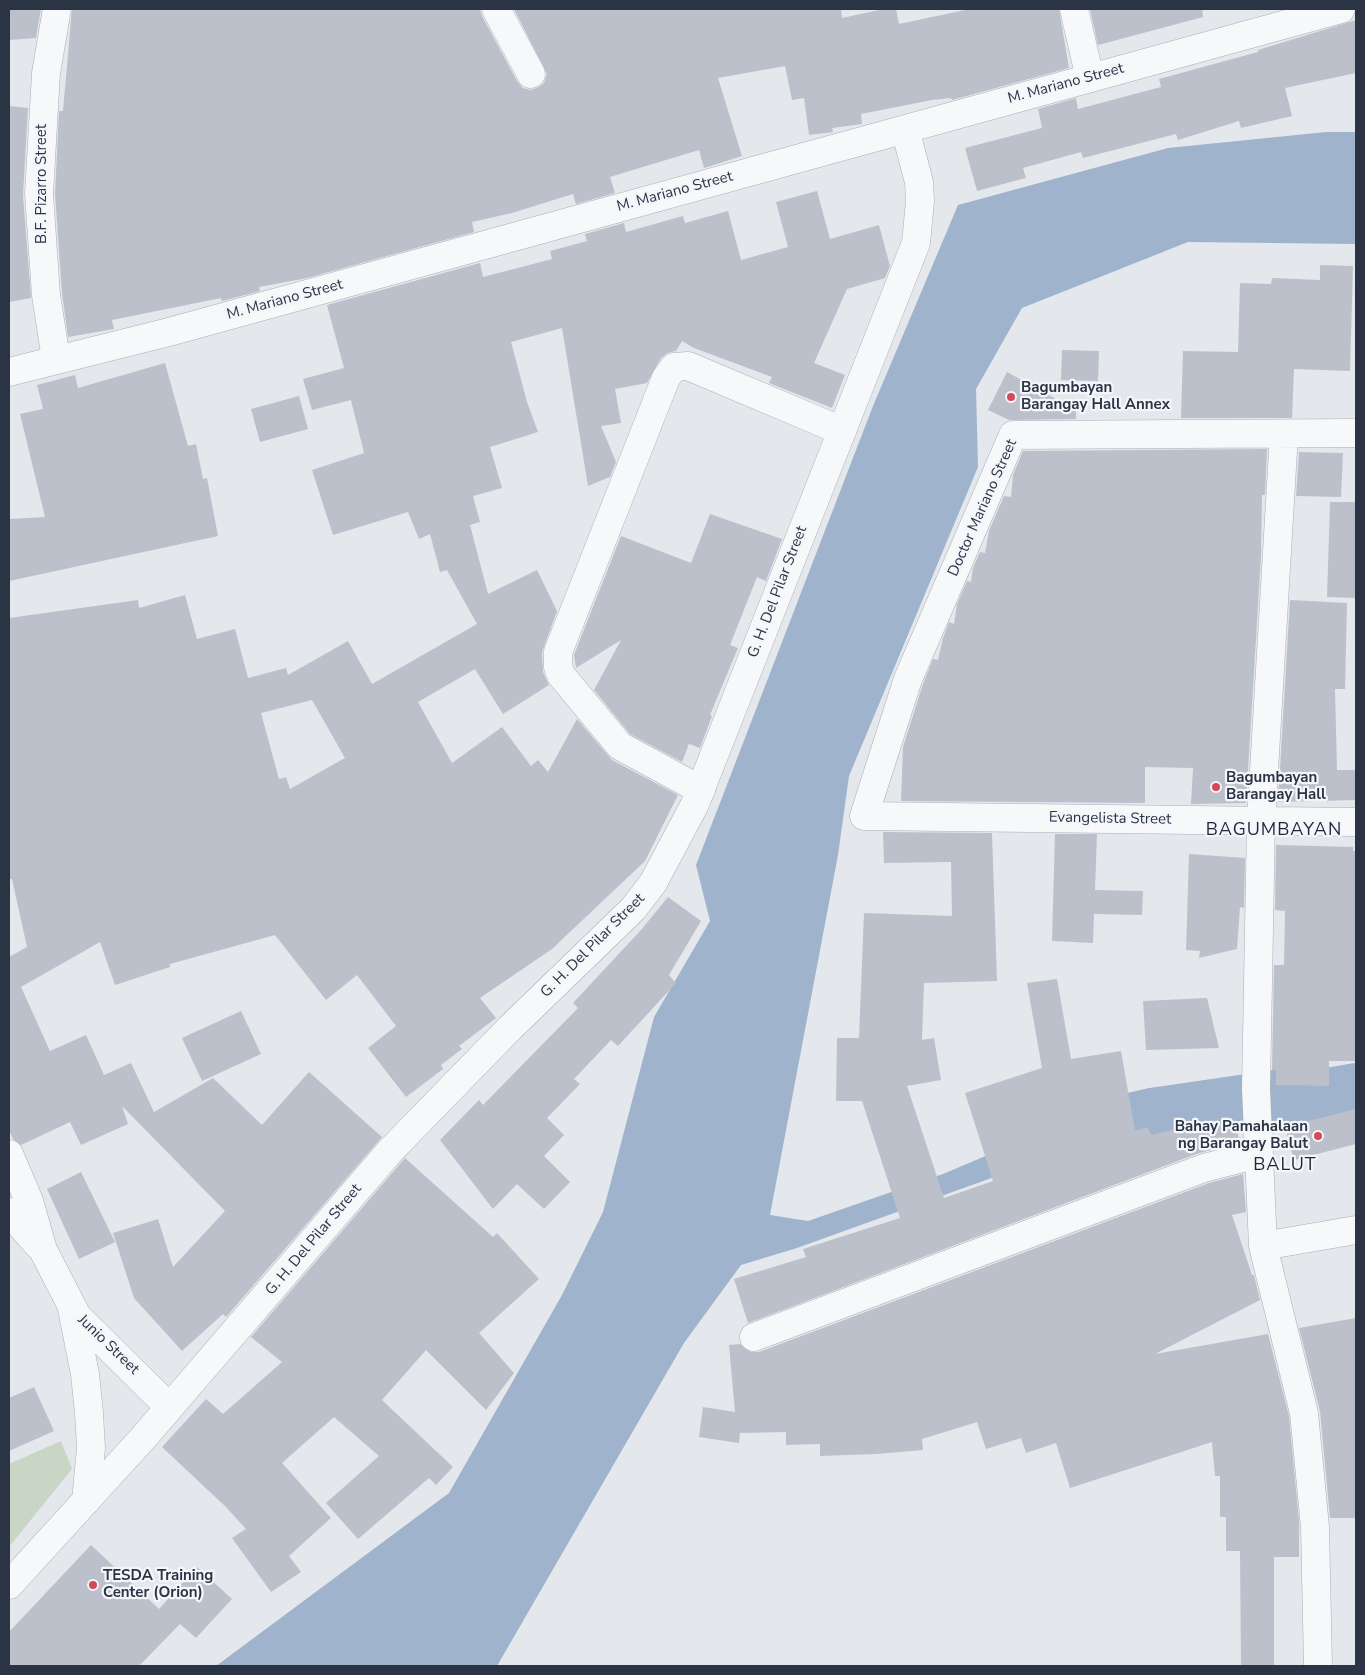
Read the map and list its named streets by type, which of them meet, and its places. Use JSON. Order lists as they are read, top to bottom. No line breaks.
{"streets":{"street":["M. Mariano Street","B.F. Pizarro Street","Doctor Mariano Street","G. H. Del Pilar Street","Evangelista Street","Junio Street"]},"crossings":[["M. Mariano Street","B.F. Pizarro Street"],["M. Mariano Street","G. H. Del Pilar Street"],["Doctor Mariano Street","Evangelista Street"],["G. H. Del Pilar Street","Junio Street"]],"districts":["BAGUMBAYAN","BALUT"],"places":["Bagumbayan Barangay Hall Annex","Bagumbayan Barangay Hall","Bahay Pamahalaan ng Barangay Balut","TESDA Training Center (Orion)"]}
